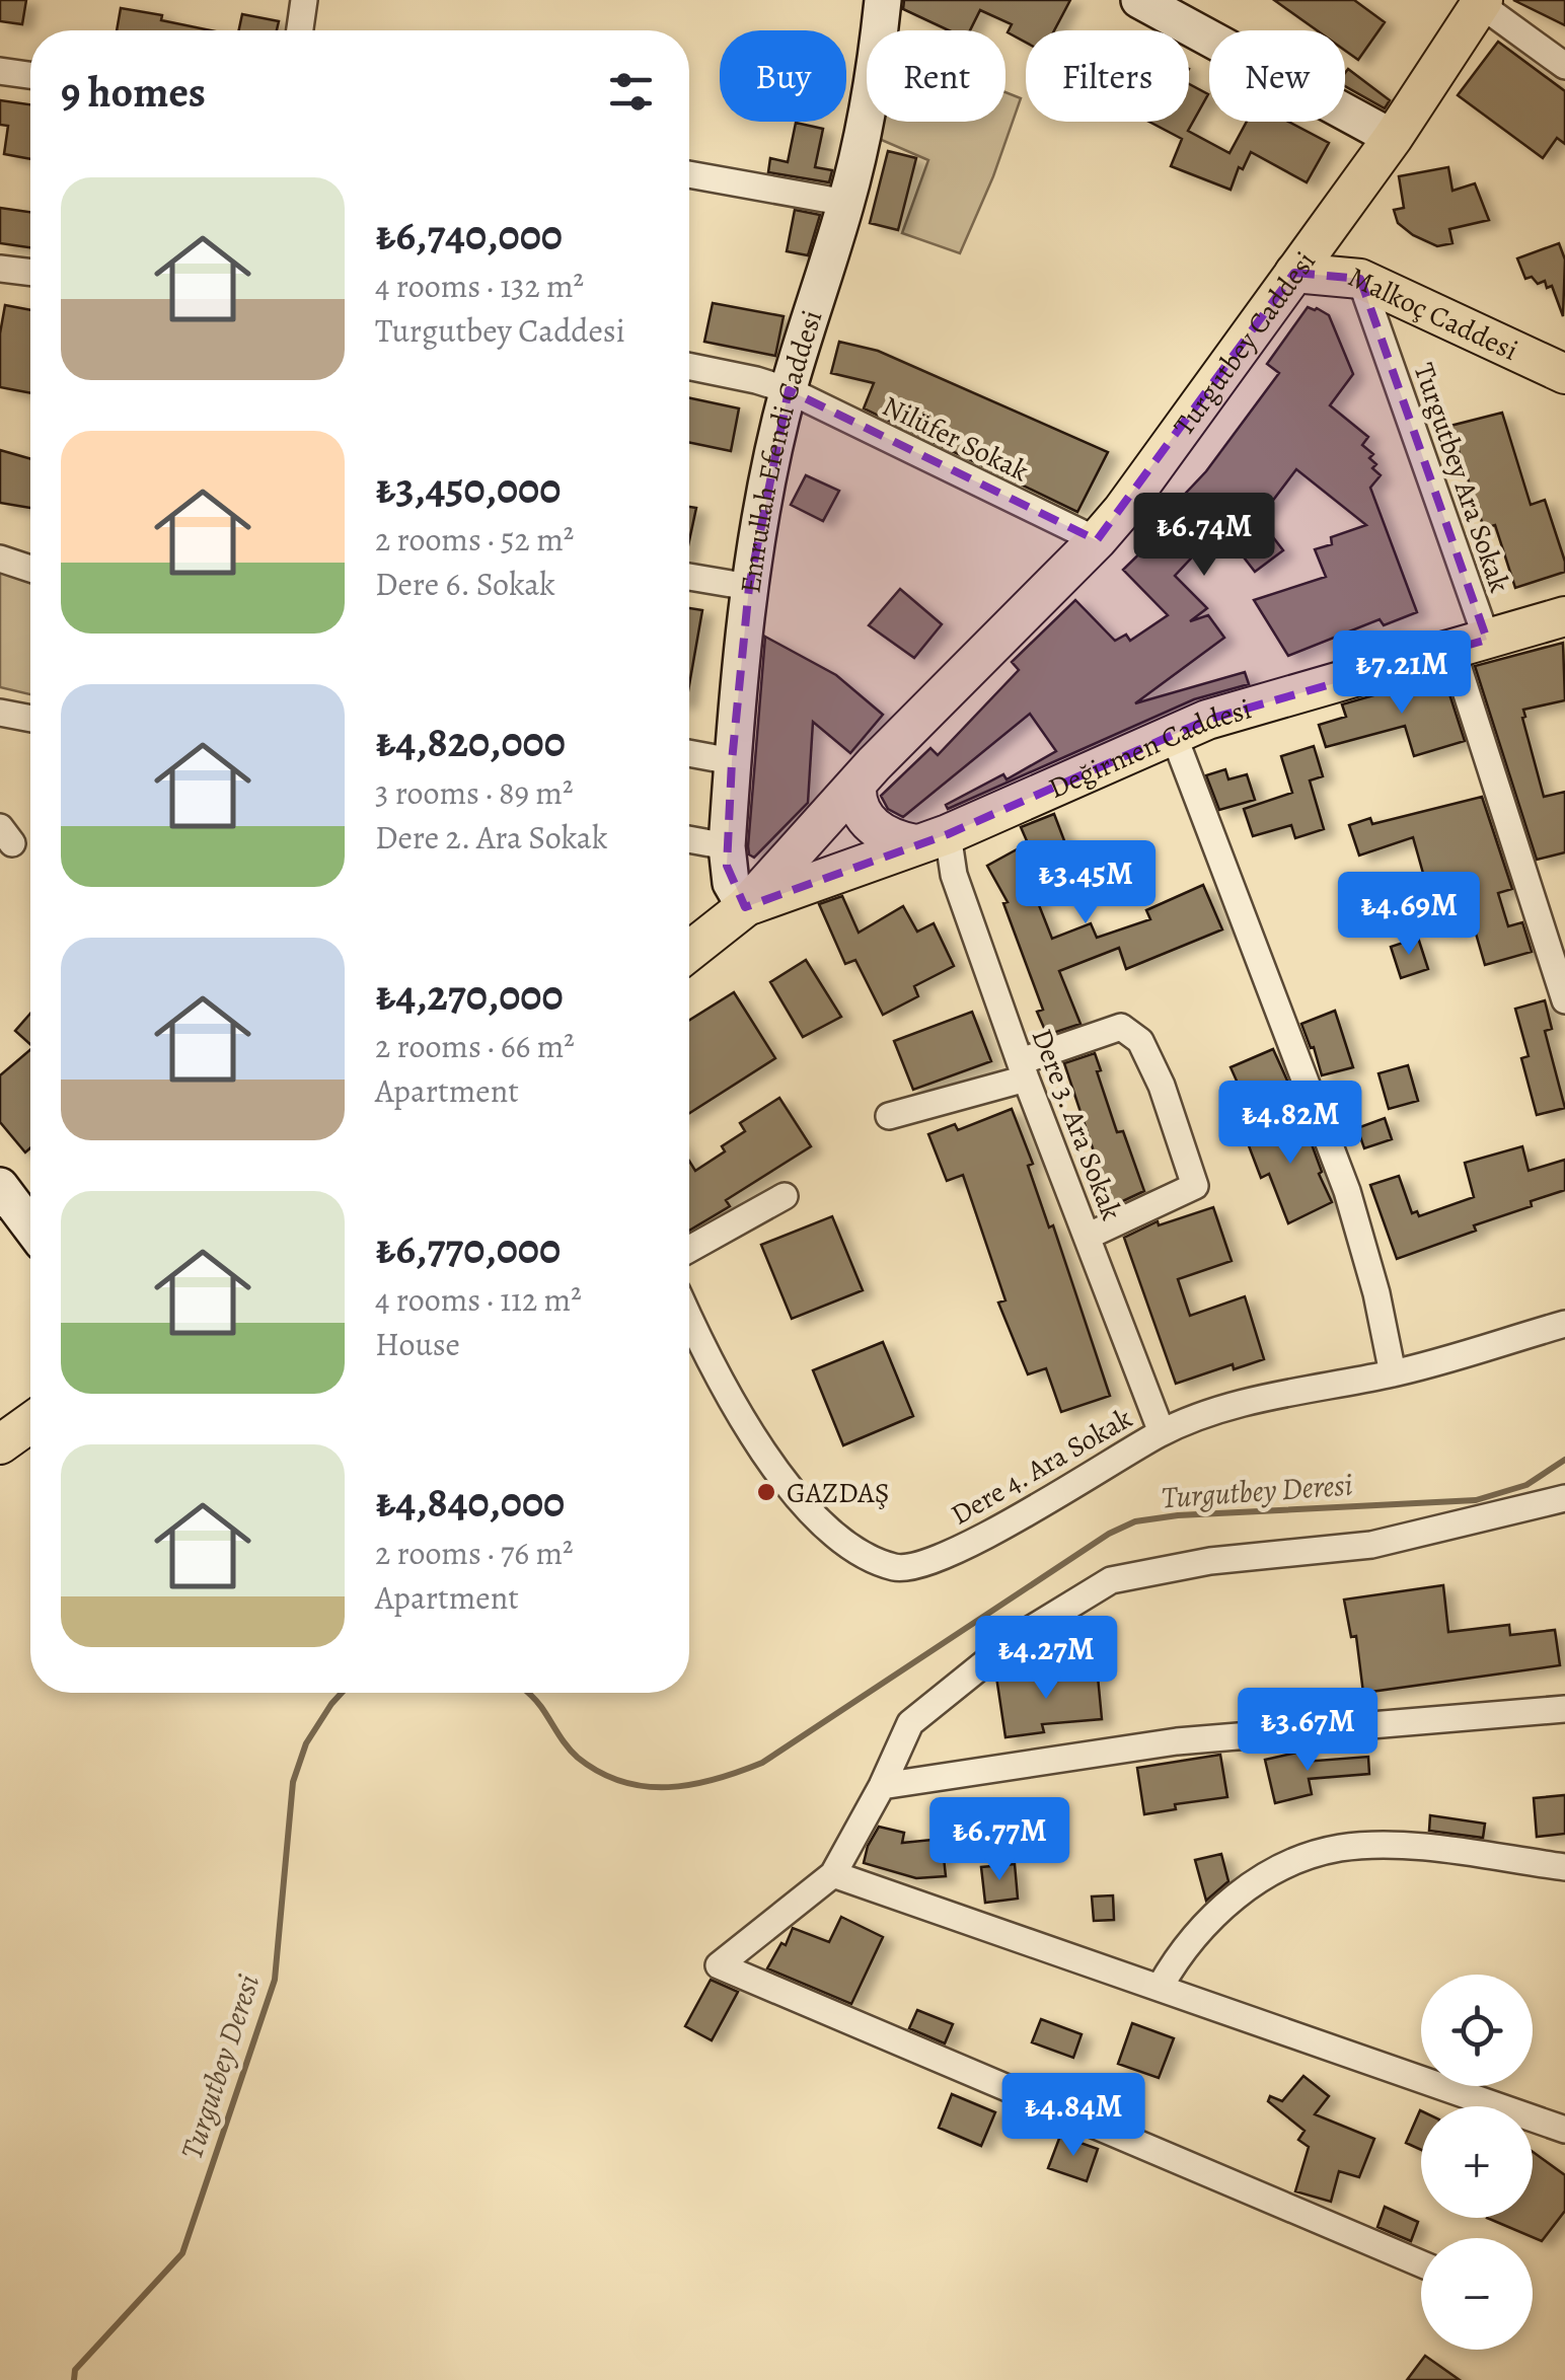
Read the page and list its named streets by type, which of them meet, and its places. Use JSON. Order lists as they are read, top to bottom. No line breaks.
{"streets":{"main road":["Malkoç Caddesi","Turgutbey Caddesi","Emrullah Efendi Caddesi","Değirmen Caddesi"],"street":["Nilüfer Sokak","Turgutbey Ara Sokak","Dere 3. Ara Sokak","Dere 4. Ara Sokak"]},"crossings":[["Malkoç Caddesi","Turgutbey Caddesi"],["Malkoç Caddesi","Turgutbey Ara Sokak"],["Turgutbey Caddesi","Nilüfer Sokak"],["Turgutbey Caddesi","Emrullah Efendi Caddesi"],["Turgutbey Caddesi","Değirmen Caddesi"],["Nilüfer Sokak","Emrullah Efendi Caddesi"],["Emrullah Efendi Caddesi","Değirmen Caddesi"],["Turgutbey Ara Sokak","Değirmen Caddesi"],["Değirmen Caddesi","Dere 3. Ara Sokak"],["Dere 3. Ara Sokak","Dere 4. Ara Sokak"]],"water":["Turgutbey Deresi"],"places":["GAZDAŞ"],"page":{"chip":["Buy","Rent","Filters","New"],"heading":"9 homes","list":[{"name":"₺6,740,000","note":"4 rooms · 132 m² · Turgutbey Caddesi"},{"name":"₺3,450,000","note":"2 rooms · 52 m² · Dere 6. Sokak"},{"name":"₺4,820,000","note":"3 rooms · 89 m² · Dere 2. Ara Sokak"},{"name":"₺4,270,000","note":"2 rooms · 66 m² · Apartment"},{"name":"₺6,770,000","note":"4 rooms · 112 m² · House"},{"name":"₺4,840,000","note":"2 rooms · 76 m² · Apartment"}],"price":["₺6.74M","₺7.21M","₺3.45M","₺4.69M","₺4.82M","₺4.27M","₺3.67M","₺6.77M","₺4.84M"],"map_buttons":["+","−"]}}
